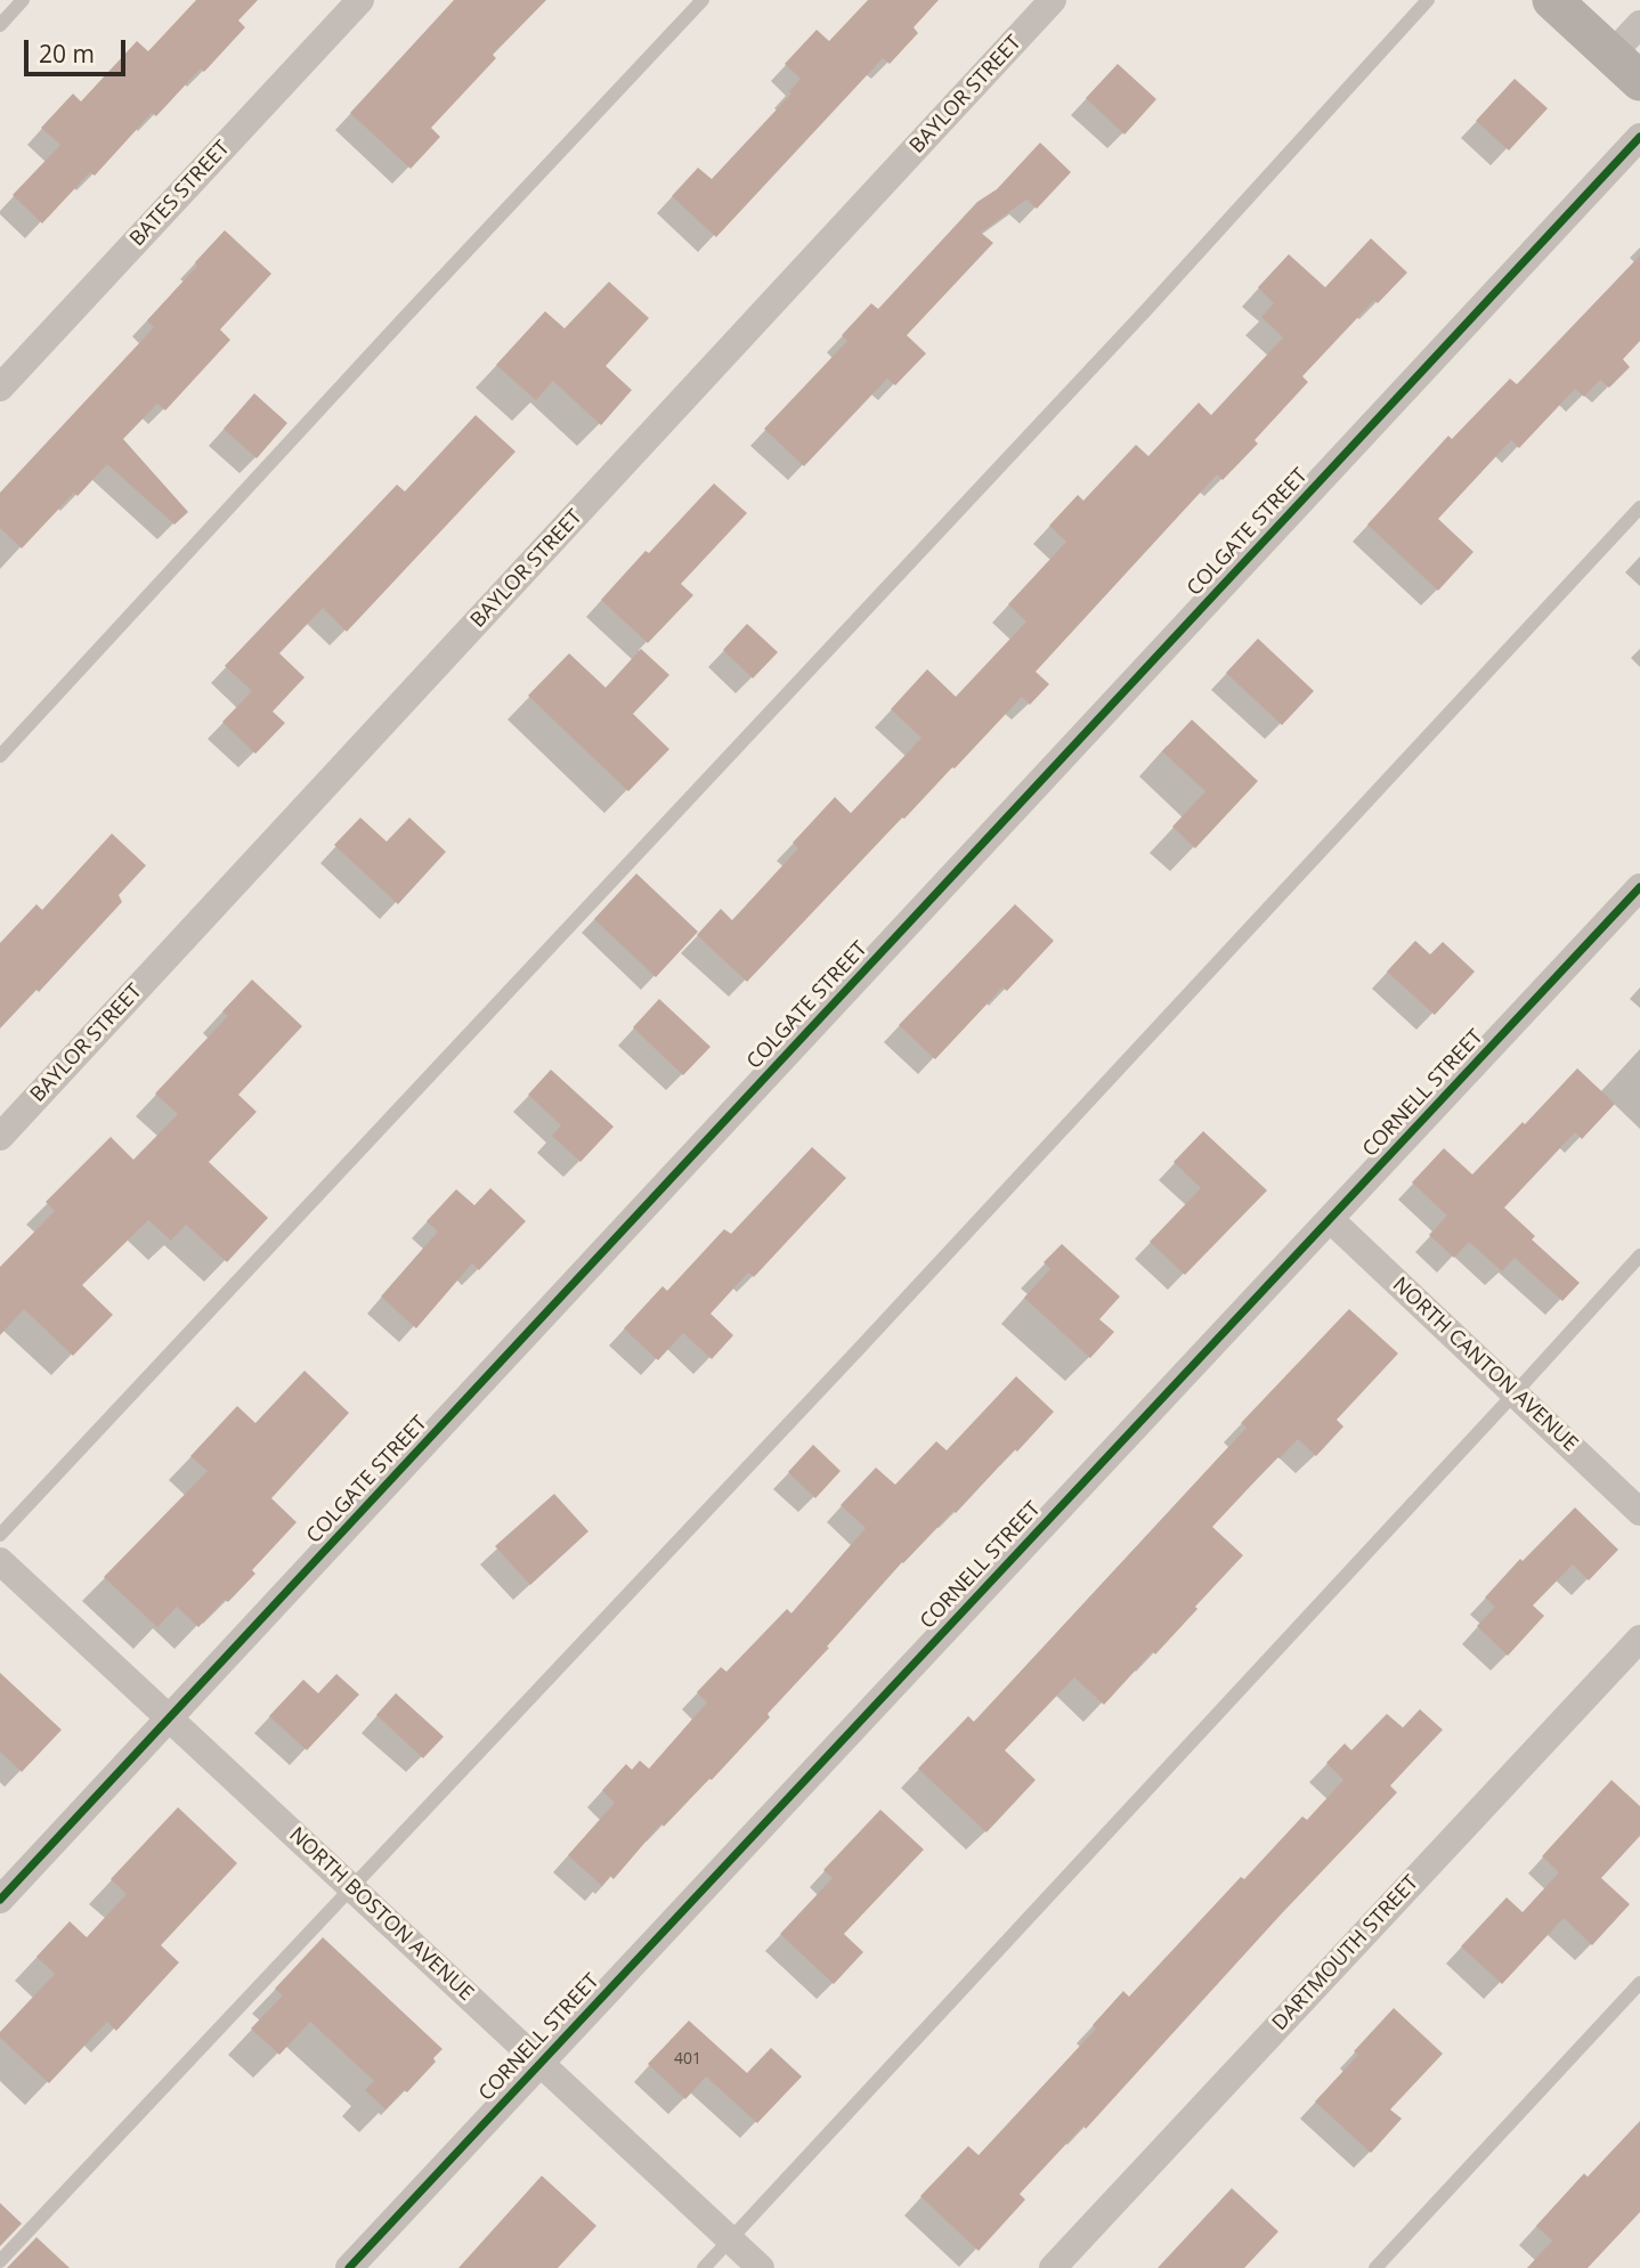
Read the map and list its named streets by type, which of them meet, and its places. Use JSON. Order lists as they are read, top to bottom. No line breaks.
{"streets":{"street":["BAYLOR STREET","BATES STREET","COLGATE STREET","CORNELL STREET","NORTH CANTON AVENUE","NORTH BOSTON AVENUE","DARTMOUTH STREET"]},"crossings":[["COLGATE STREET","NORTH BOSTON AVENUE"],["CORNELL STREET","NORTH CANTON AVENUE"],["CORNELL STREET","NORTH BOSTON AVENUE"]],"house_numbers":["401"],"scale_bar":"20 m"}
